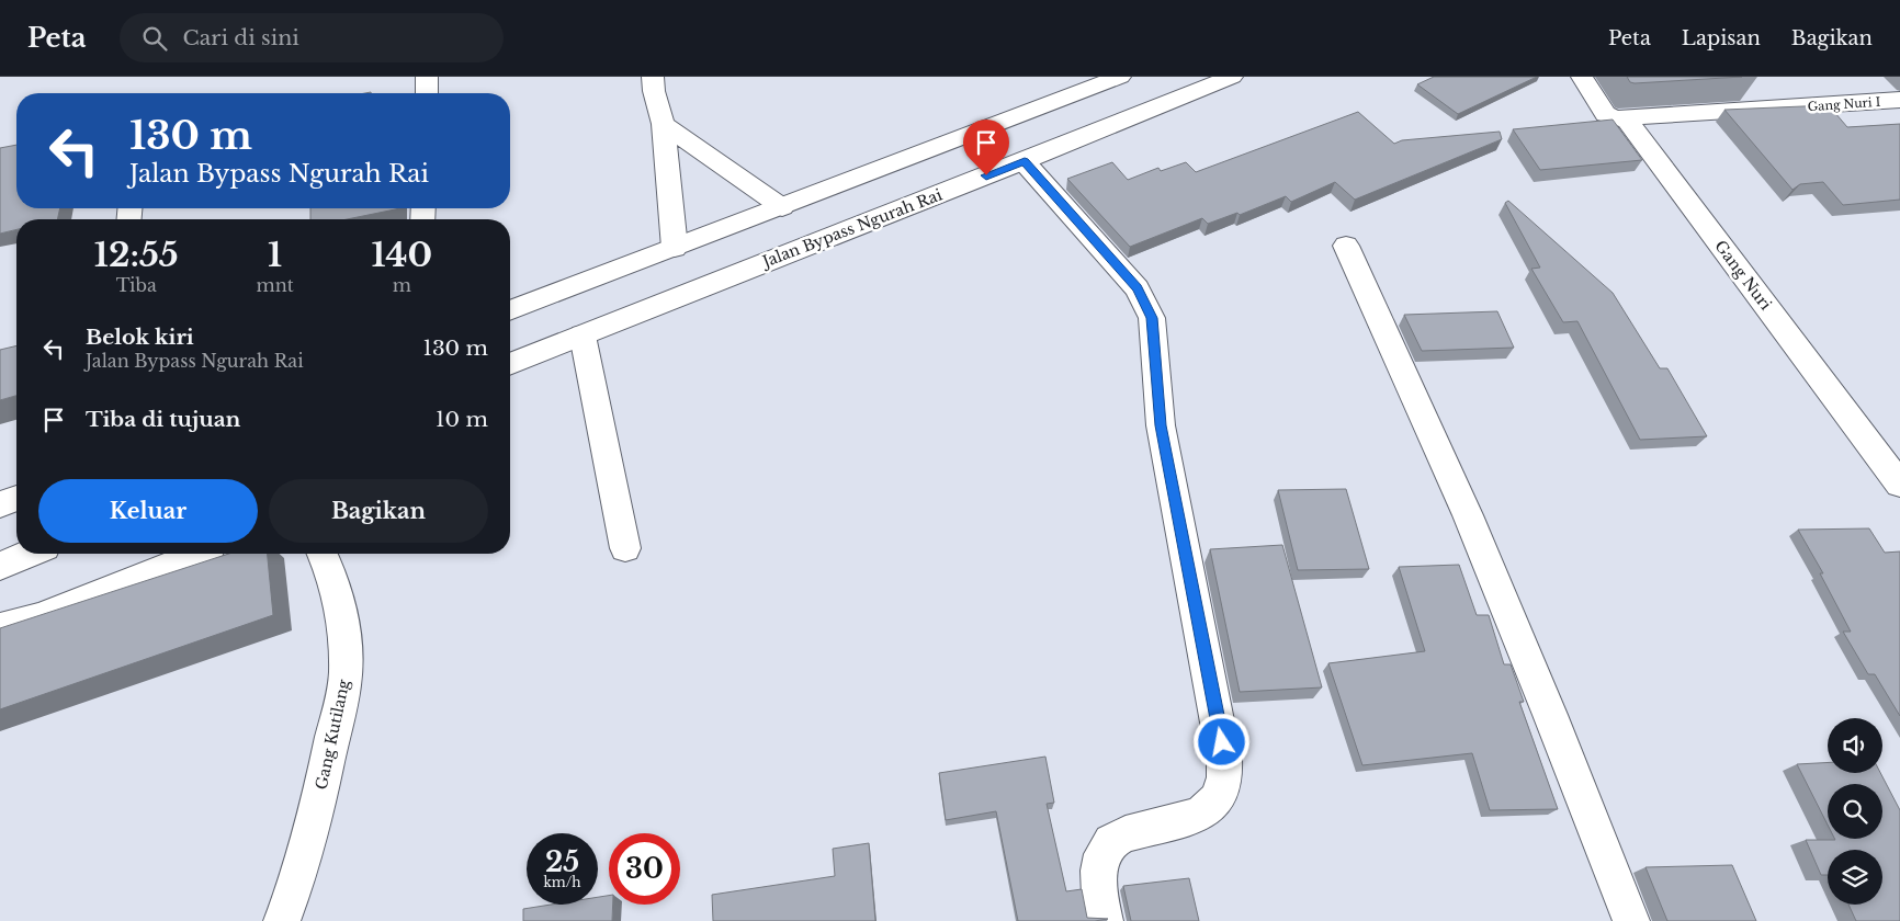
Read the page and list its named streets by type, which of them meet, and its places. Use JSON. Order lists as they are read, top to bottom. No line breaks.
{"streets":{"main road":["Gang Nuri I","Jalan Bypass Ngurah Rai","Gang Nuri","Gang Kutilang"]},"crossings":[["Gang Nuri I","Gang Nuri"]],"page":{"header":"Peta","search":"Cari di sini","nav":["Peta","Lapisan","Bagikan"],"turn":["130 m","Jalan Bypass Ngurah Rai"],"eta":["12:55","Tiba","1","mnt","140","m"],"list":[{"name":"Belok kiri","note":"Jalan Bypass Ngurah Rai","value":"130 m"},{"name":"Tiba di tujuan","value":"10 m"}],"buttons":["Keluar","Bagikan"],"speed":"25 km/h","limit":"30"}}
